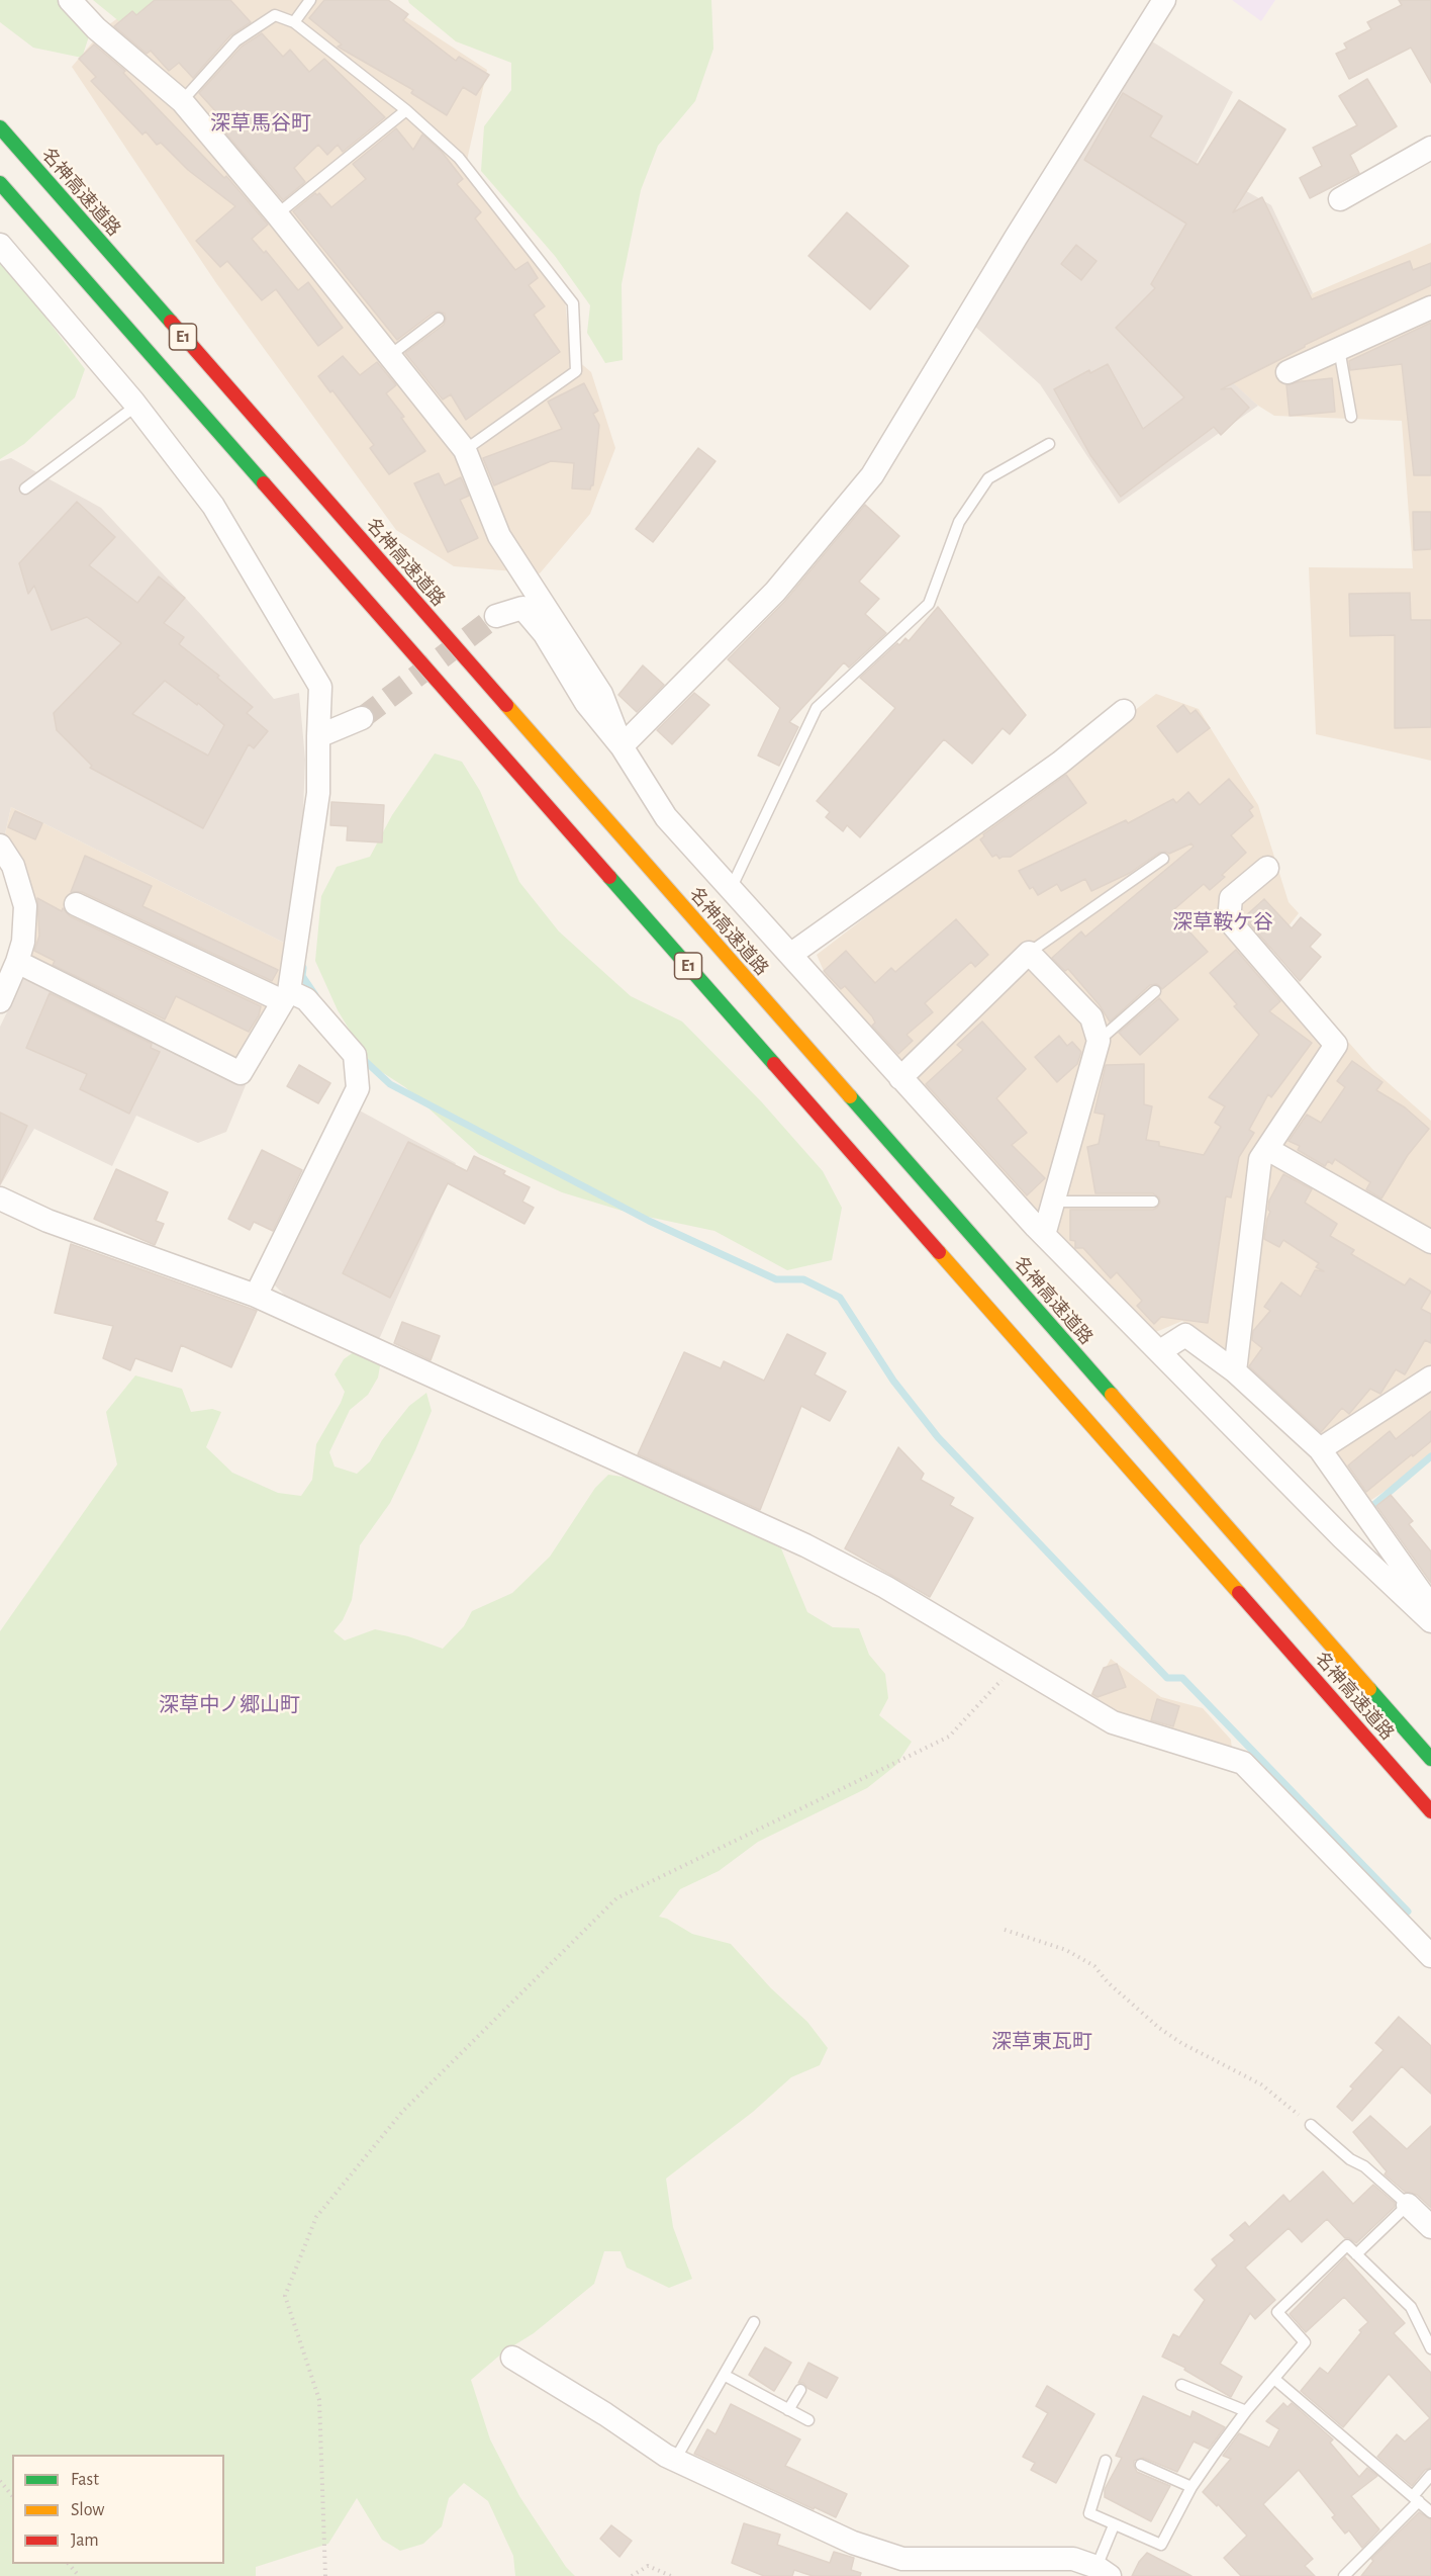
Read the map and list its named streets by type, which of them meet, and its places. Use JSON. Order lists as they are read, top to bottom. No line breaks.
{"streets":{"highway":["名神高速道路","E1"]},"districts":["深草馬谷町","深草鞍ケ谷","深草中ノ郷山町","深草東瓦町"],"legend":["Fast","Slow","Jam"]}
